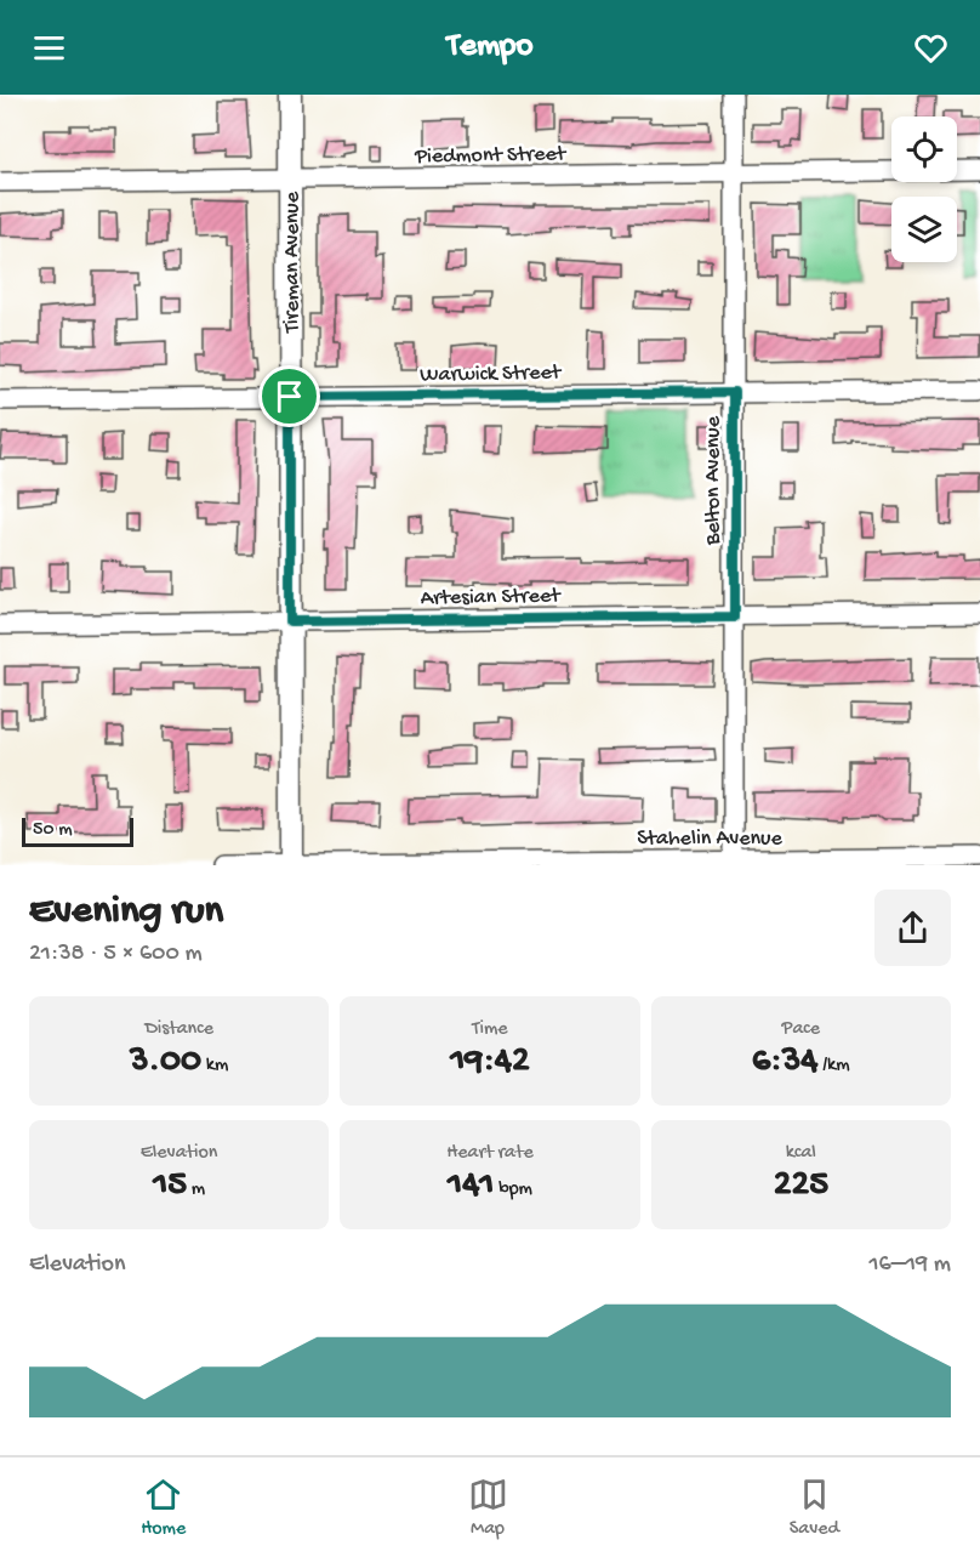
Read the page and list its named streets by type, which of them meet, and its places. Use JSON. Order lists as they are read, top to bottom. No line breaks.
{"streets":{"street":["Piedmont Street","Tireman Avenue","Warwick Street","Belton Avenue","Artesian Street","Stahelin Avenue"]},"crossings":[["Piedmont Street","Tireman Avenue"],["Piedmont Street","Belton Avenue"],["Tireman Avenue","Warwick Street"],["Tireman Avenue","Artesian Street"],["Tireman Avenue","Stahelin Avenue"],["Warwick Street","Belton Avenue"],["Belton Avenue","Artesian Street"],["Belton Avenue","Stahelin Avenue"]],"scale_bar":"50 m","page":{"header":"Tempo","scale":"50 m","heading":["Evening run","21:38 · 5 × 600 m"],"stats":[["Distance","3.00 km"],["Time","19:42"],["Pace","6:34 /km"],["Elevation","15 m"],["Heart rate","141 bpm"],["kcal","225"]],"chart":["Elevation","16–19 m"],"tabs":["Home","Map","Saved"]}}
